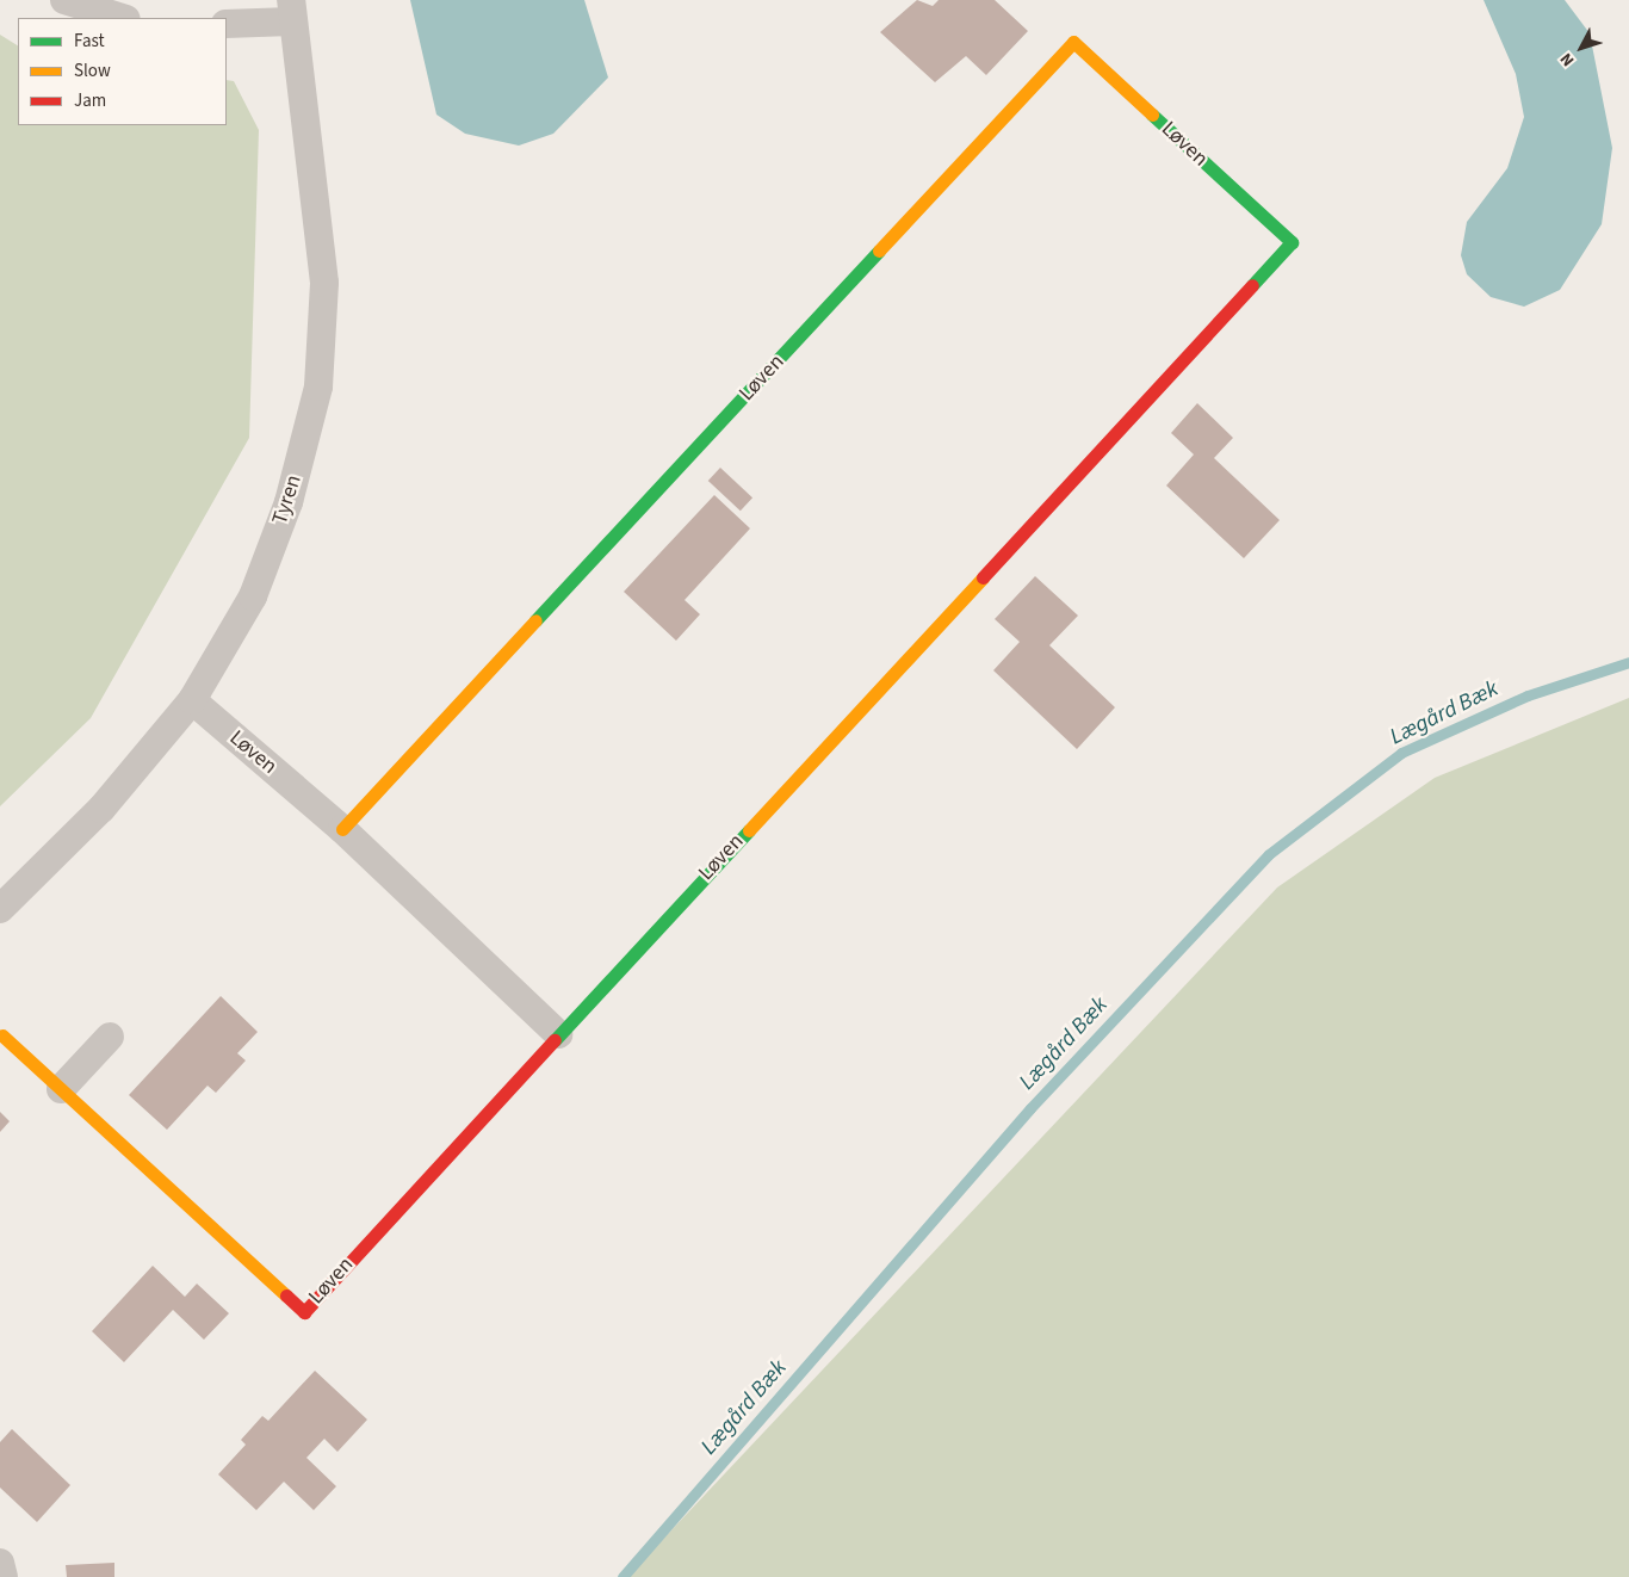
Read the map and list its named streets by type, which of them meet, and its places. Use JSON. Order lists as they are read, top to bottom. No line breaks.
{"streets":{"street":["Løven","Tyren"]},"crossings":[["Løven","Tyren"]],"water":["Lægård Bæk"],"legend":["Fast","Slow","Jam"],"north":"bottom left"}
